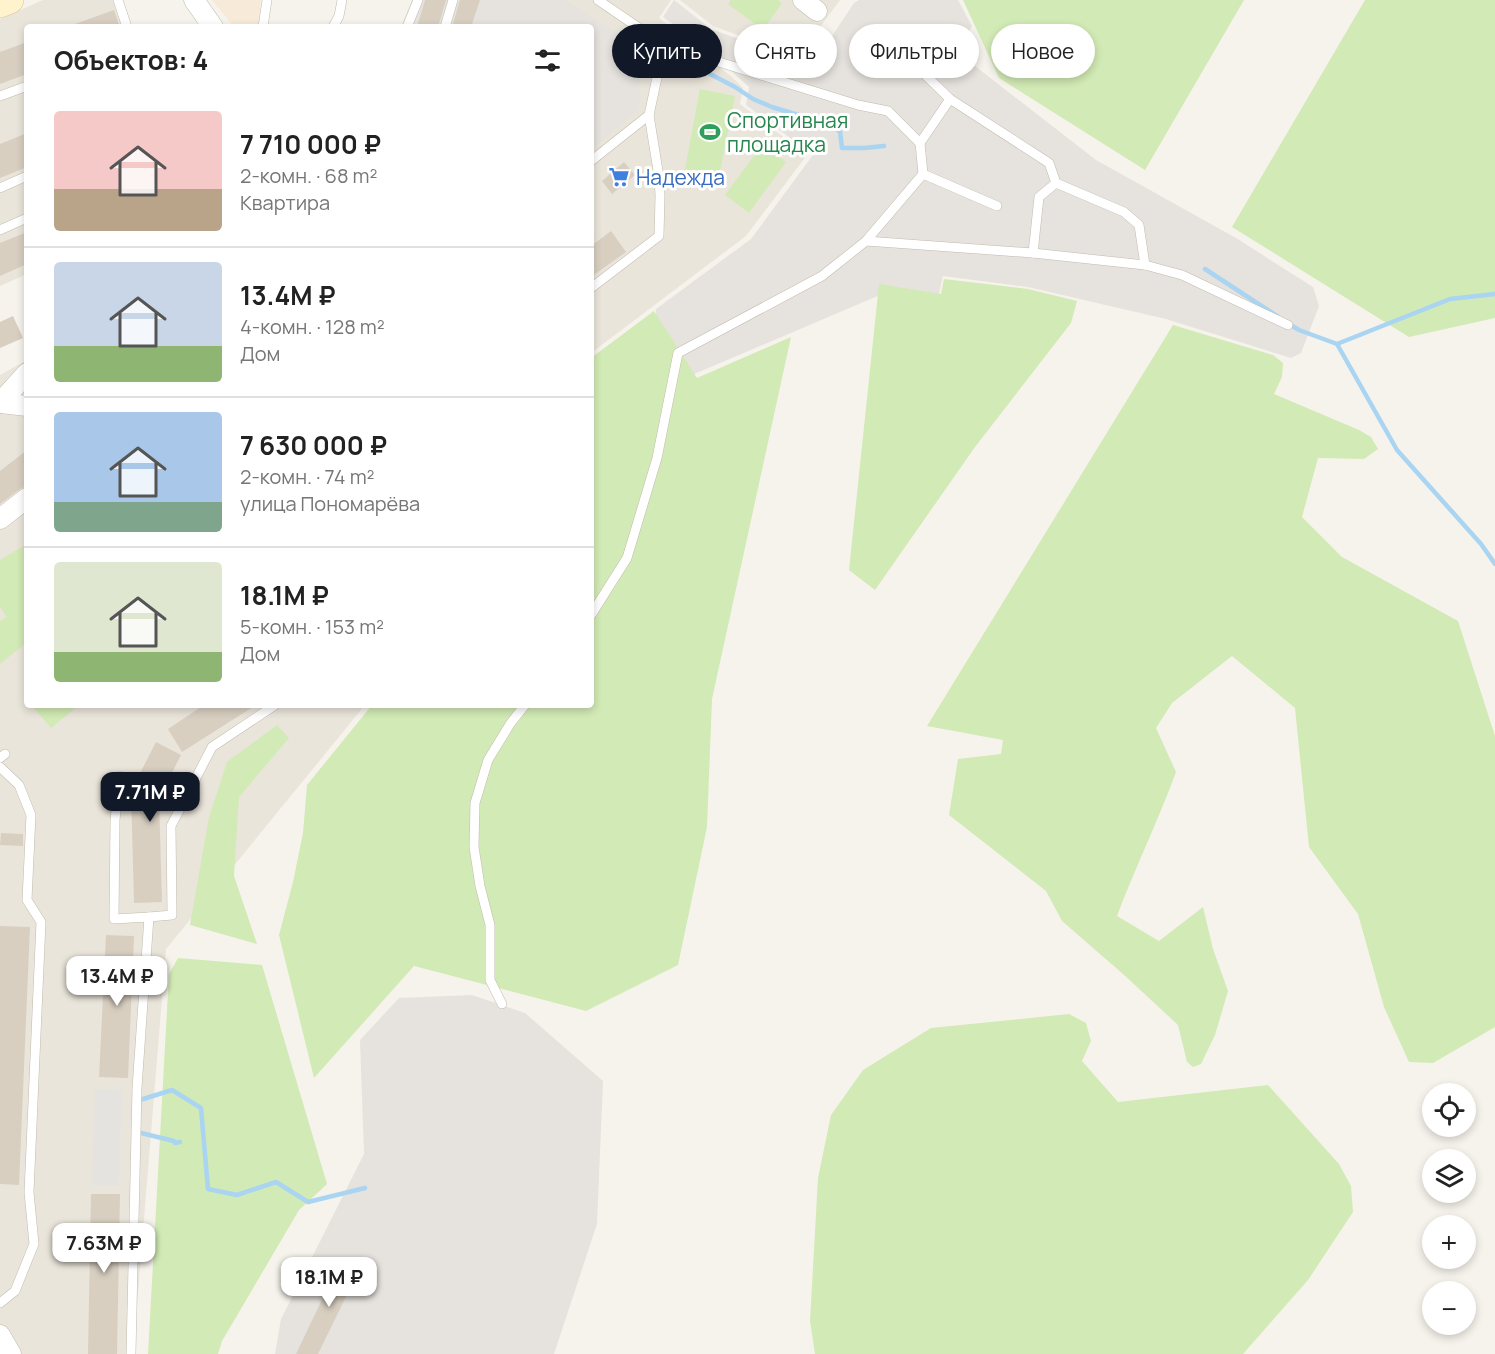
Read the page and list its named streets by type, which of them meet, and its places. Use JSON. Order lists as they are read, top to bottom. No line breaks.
{"places":{"sports":["Спортивная площадка"],"supermarket":["Надежда"]},"page":{"chip":["Купить","Снять","Фильтры","Новое"],"heading":"Объектов: 4","list":[{"name":"7 710 000 ₽","note":"2-комн. · 68 m² · Квартира"},{"name":"13.4M ₽","note":"4-комн. · 128 m² · Дом"},{"name":"7 630 000 ₽","note":"2-комн. · 74 m² · улица Пономарёва"},{"name":"18.1M ₽","note":"5-комн. · 153 m² · Дом"}],"price":["7.71M ₽","13.4M ₽","7.63M ₽","18.1M ₽"],"map_buttons":["+","−"]}}
